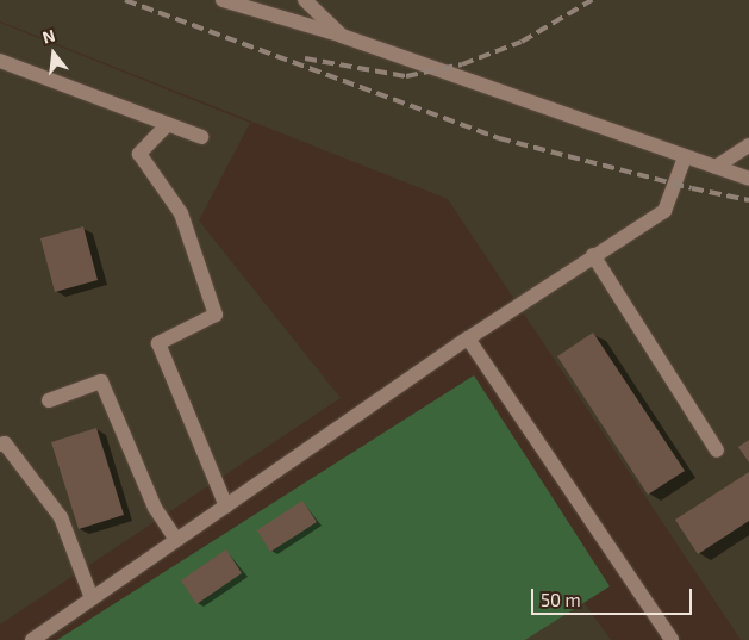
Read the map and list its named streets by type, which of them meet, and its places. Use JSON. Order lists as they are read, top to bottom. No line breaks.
{"scale_bar":"50 m","north":"top"}
